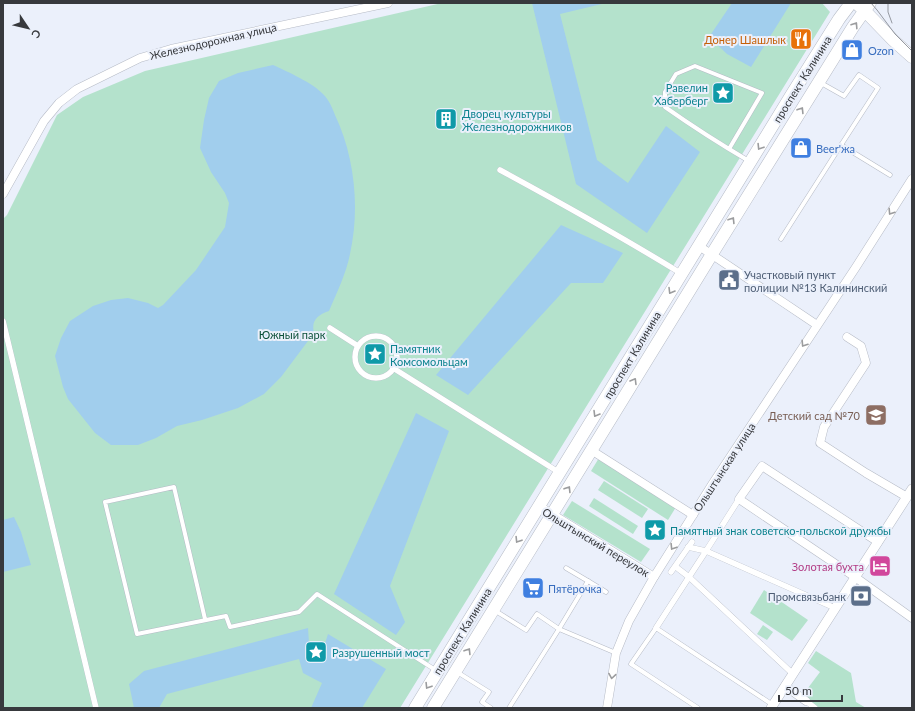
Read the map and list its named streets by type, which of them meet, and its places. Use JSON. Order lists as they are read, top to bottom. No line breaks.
{"streets":{"main road":["проспект Калинина"],"street":["Железнодорожная улица","Ольштынская улица","Ольштынский переулок"]},"crossings":[["проспект Калинина","Ольштынский переулок"],["Ольштынская улица","Ольштынский переулок"]],"one_way":["Ольштынская улица"],"parks":["Южный парк"],"places":{"restaurant":["Донер Шашлык"],"shop":["Ozon","Beer'жа"],"place":["Равелин Хаберберг","Памятник Комсомольцам","Памятный знак советско-польской дружбы","Разрушенный мост"],"building":["Дворец культуры Железнодорожников"],"public building":["Участковый пункт полиции №13 Калининский"],"school or university":["Детский сад №70"],"hotel":["Золотая бухта"],"supermarket":["Пятёрочка"],"bank":["Промсвязьбанк"]},"scale_bar":"50 m","north":"bottom right"}
